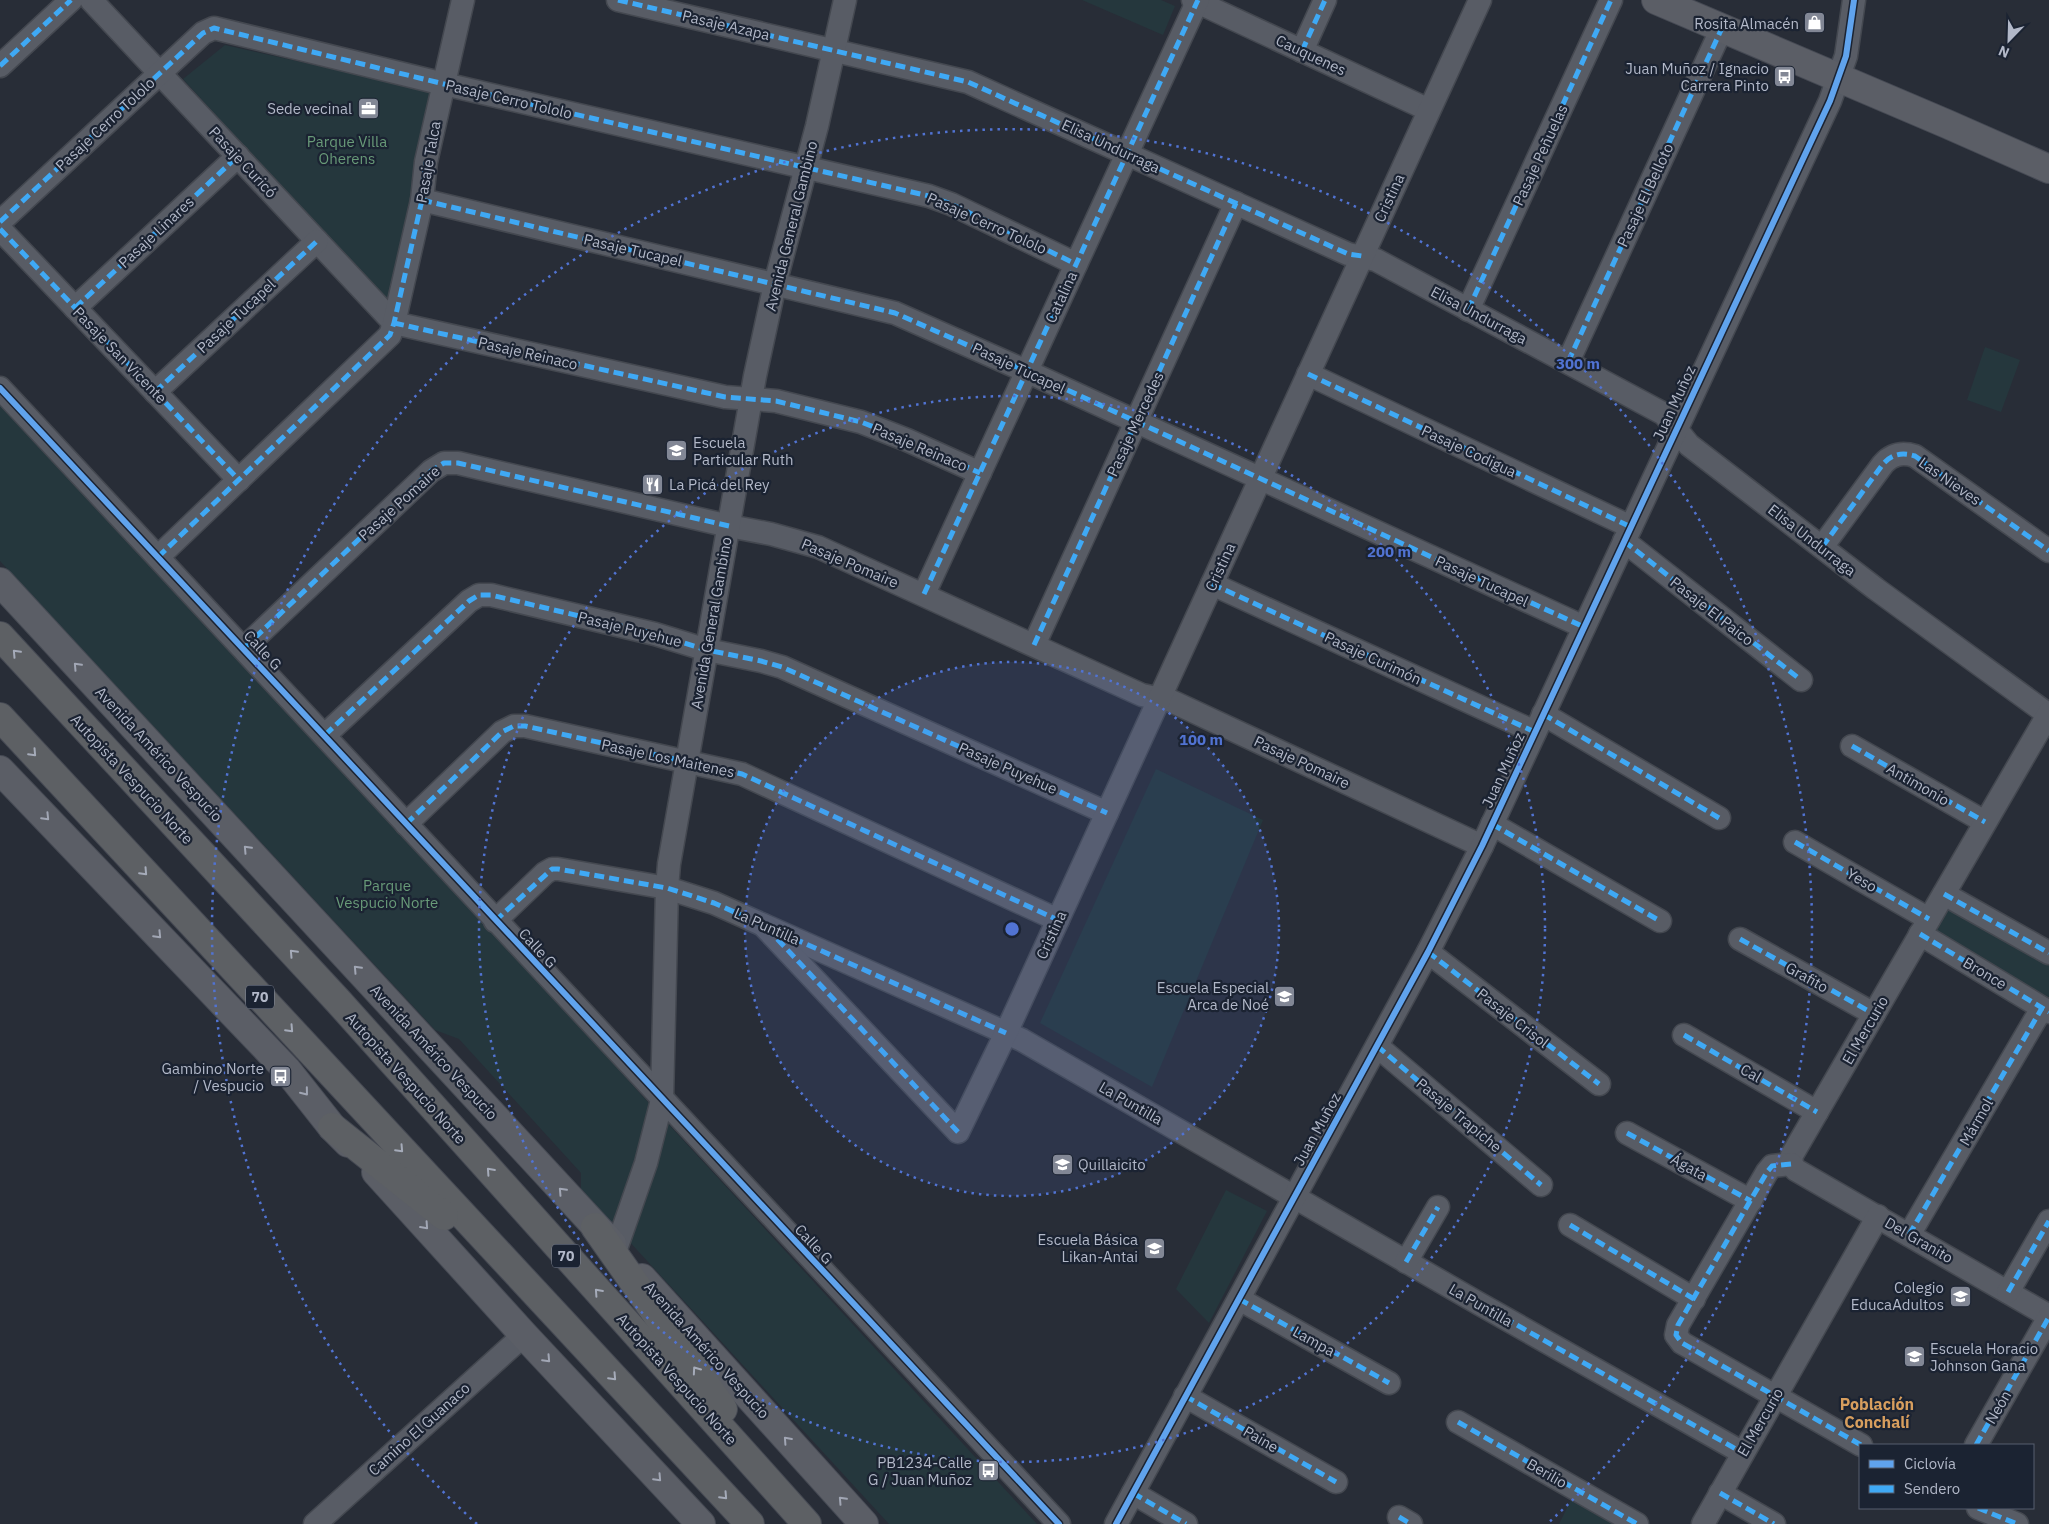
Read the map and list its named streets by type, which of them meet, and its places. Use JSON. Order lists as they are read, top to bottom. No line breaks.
{"streets":{"highway":["Autopista Vespucio Norte","70"],"main road":["Avenida Américo Vespucio"],"street":["Pasaje Azapa","Cauquenes","Pasaje Cerro Tololo","Elisa Undurraga","Pasaje Peñuelas","Pasaje Curicó","Pasaje Talca","Pasaje El Belloto","Cristina","Avenida General Gambino","Pasaje Linares","Pasaje Tucapel","Catalina","Pasaje Reinaco","Pasaje San Vicente","Juan Muñoz","Pasaje Mercedes","Pasaje Codigua","Las Nieves","Pasaje Pomaire","Pasaje El Paico","Pasaje Puyehue","Calle G","Pasaje Curimón","Pasaje Los Maitenes","Antimonio","Yeso","La Puntilla","Bronce","Grafito","Pasaje Crisol","El Mercurio","Cal","Pasaje Trapiche","Mármol","Ágata","Del Granito","Lampa","Neón","Camino El Guanaco","Paine","Berilio"]},"crossings":[["Pasaje Azapa","Elisa Undurraga"],["Pasaje Azapa","Avenida General Gambino"],["Cauquenes","Cristina"],["Cauquenes","Catalina"],["Pasaje Cerro Tololo","Pasaje Curicó"],["Pasaje Cerro Tololo","Pasaje Talca"],["Pasaje Cerro Tololo","Avenida General Gambino"],["Pasaje Cerro Tololo","Catalina"],["Elisa Undurraga","Pasaje Peñuelas"],["Elisa Undurraga","Pasaje El Belloto"],["Elisa Undurraga","Cristina"],["Elisa Undurraga","Avenida General Gambino"],["Elisa Undurraga","Catalina"],["Elisa Undurraga","Juan Muñoz"],["Elisa Undurraga","Pasaje Mercedes"],["Elisa Undurraga","Las Nieves"],["Elisa Undurraga","El Mercurio"],["Pasaje Curicó","Pasaje Talca"],["Pasaje Curicó","Pasaje Linares"],["Pasaje Curicó","Pasaje Tucapel"],["Pasaje Curicó","Pasaje Reinaco"],["Pasaje Talca","Pasaje Tucapel"],["Pasaje Talca","Pasaje Reinaco"],["Cristina","Pasaje Tucapel"],["Cristina","Pasaje Codigua"],["Cristina","Pasaje Pomaire"],["Cristina","Pasaje Puyehue"],["Cristina","Pasaje Curimón"],["Cristina","Pasaje Los Maitenes"],["Cristina","La Puntilla"],["Avenida General Gambino","Pasaje Tucapel"],["Avenida General Gambino","Pasaje Reinaco"],["Avenida General Gambino","Pasaje Pomaire"],["Avenida General Gambino","Pasaje Puyehue"],["Avenida General Gambino","Calle G"],["Avenida General Gambino","Avenida Américo Vespucio"],["Avenida General Gambino","Pasaje Los Maitenes"],["Avenida General Gambino","La Puntilla"],["Pasaje Linares","Pasaje San Vicente"],["Pasaje Tucapel","Catalina"],["Pasaje Tucapel","Pasaje San Vicente"],["Pasaje Tucapel","Juan Muñoz"],["Pasaje Tucapel","Pasaje Mercedes"],["Catalina","Pasaje Reinaco"],["Catalina","Pasaje Pomaire"],["Juan Muñoz","Pasaje Codigua"],["Juan Muñoz","Pasaje Pomaire"],["Juan Muñoz","Pasaje El Paico"],["Juan Muñoz","Pasaje Curimón"],["Juan Muñoz","La Puntilla"],["Juan Muñoz","Pasaje Crisol"],["Juan Muñoz","Pasaje Trapiche"],["Juan Muñoz","Lampa"],["Juan Muñoz","Paine"],["Pasaje Mercedes","Pasaje Pomaire"],["Pasaje Codigua","Pasaje El Paico"],["Pasaje Pomaire","Calle G"],["Pasaje Puyehue","Calle G"],["Calle G","Pasaje Los Maitenes"],["Calle G","La Puntilla"],["Antimonio","El Mercurio"],["Yeso","Bronce"],["Yeso","El Mercurio"],["La Puntilla","El Mercurio"],["Bronce","El Mercurio"],["Bronce","Mármol"],["Grafito","El Mercurio"],["El Mercurio","Cal"],["El Mercurio","Del Granito"],["Mármol","Del Granito"],["Del Granito","Neón"]],"districts":["Población Conchalí"],"parks":["Parque Villa Oherens","Parque Vespucio Norte"],"places":{"shop":["Rosita Almacén"],"bus stop":["Juan Muñoz / Ignacio Carrera Pinto","Gambino Norte / Vespucio","PB1234-Calle G / Juan Muñoz"],"office":["Sede vecinal"],"school or university":["Escuela Particular Ruth","Escuela Especial Arca de Noé","Quillaicito","Escuela Básica Likan-Antai","Colegio EducaAdultos","Escuela Horacio Johnson Gana"],"restaurant":["La Picá del Rey"]},"legend":["Ciclovía","Sendero"],"north":"bottom left","rings":["300 m","200 m","100 m"]}
